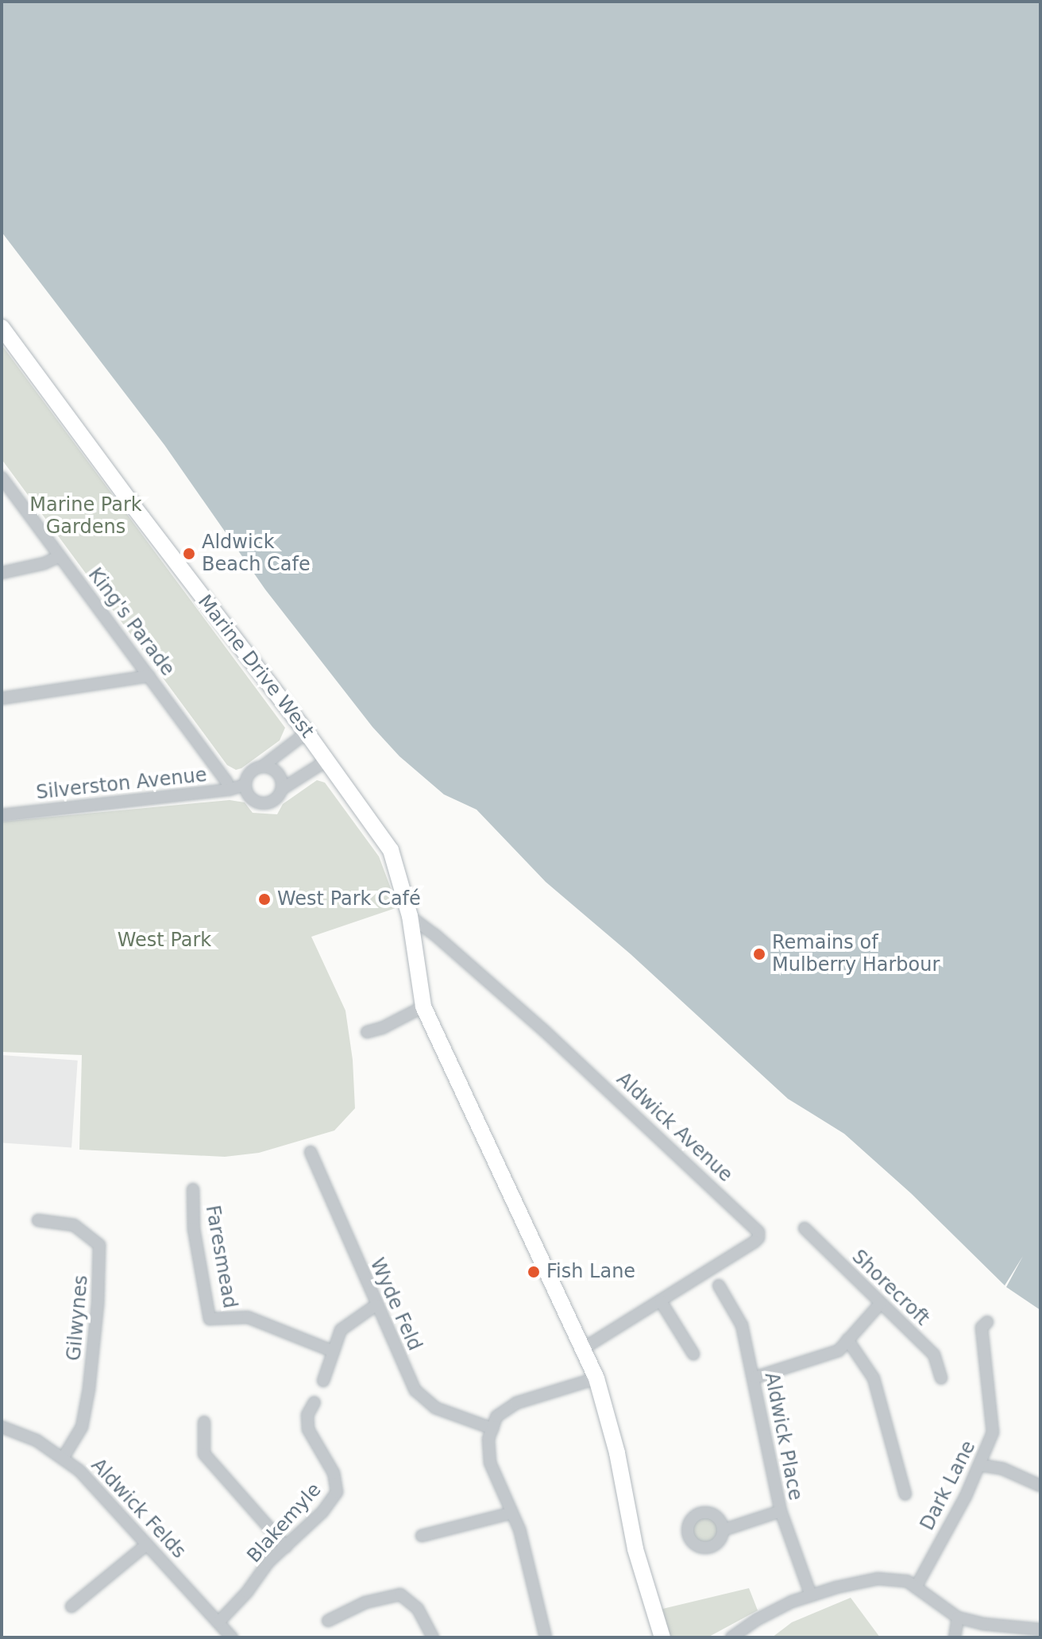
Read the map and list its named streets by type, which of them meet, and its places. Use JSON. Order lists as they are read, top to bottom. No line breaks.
{"streets":{"street":["King's Parade","Marine Drive West","Silverston Avenue","Aldwick Avenue","Faresmead","Shorecroft","Wyde Feld","Gilwynes","Aldwick Place","Dark Lane","Aldwick Felds","Blakemyle"]},"crossings":[["King's Parade","Silverston Avenue"],["Marine Drive West","Silverston Avenue"],["Gilwynes","Aldwick Felds"],["Aldwick Felds","Blakemyle"]],"parks":["Marine Park Gardens","West Park"],"places":["Aldwick Beach Cafe","West Park Café","Remains of Mulberry Harbour","Fish Lane"]}
